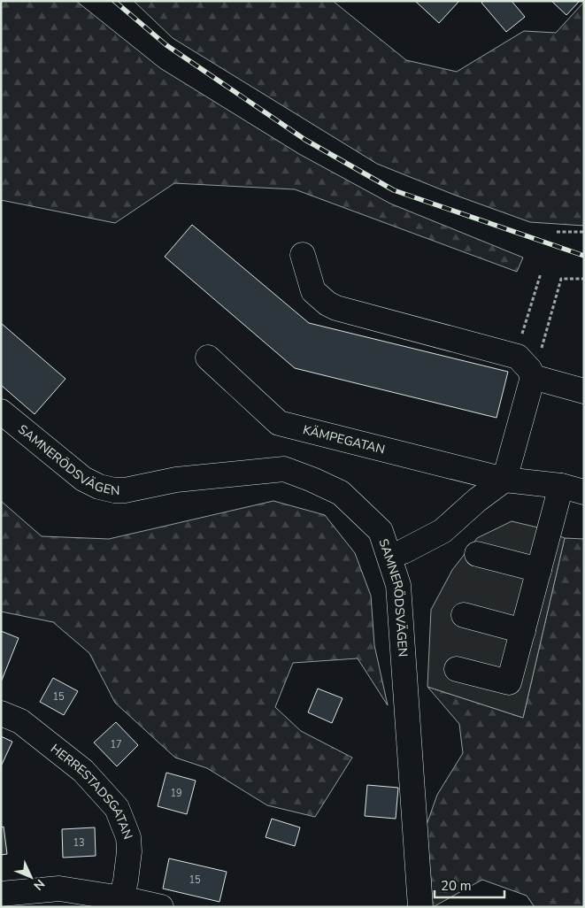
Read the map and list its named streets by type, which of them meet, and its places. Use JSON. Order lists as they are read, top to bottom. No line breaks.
{"streets":{"street":["KÄMPEGATAN","SAMNERÖDSVÄGEN","HERRESTADSGATAN"]},"house_numbers":["15","17","19","13","15"],"scale_bar":"20 m","north":"bottom right"}
